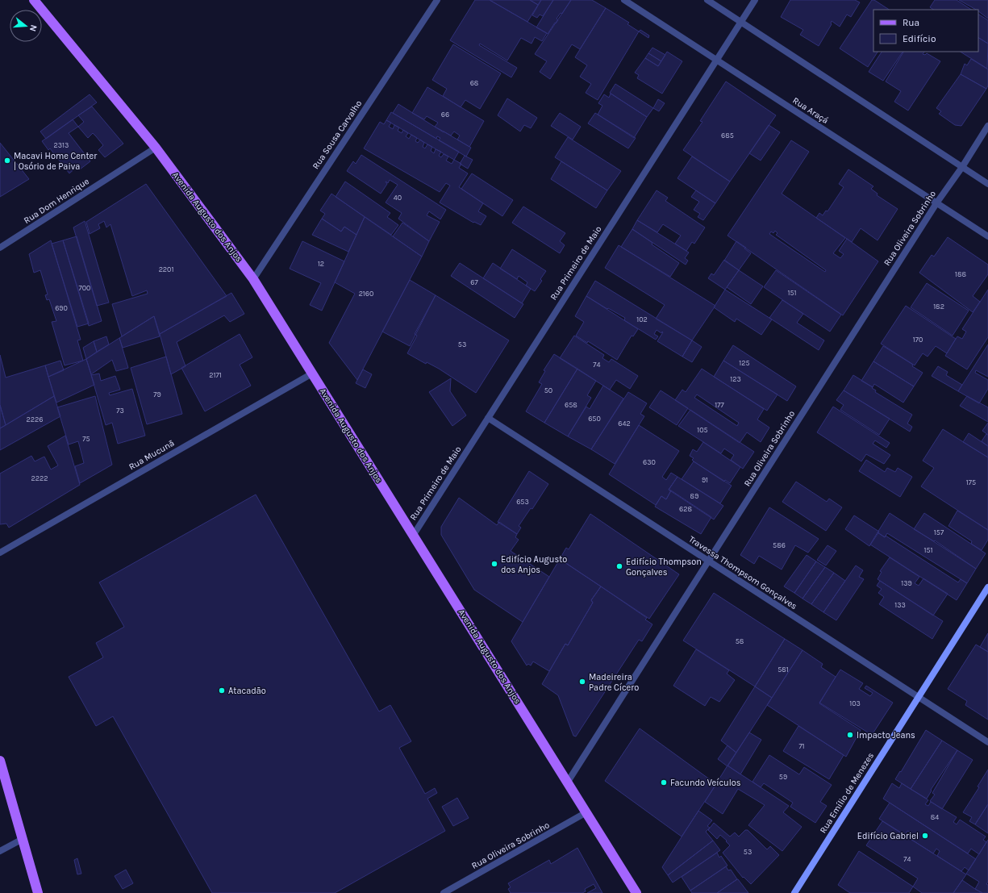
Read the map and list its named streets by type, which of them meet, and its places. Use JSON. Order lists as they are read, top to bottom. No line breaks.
{"streets":{"main road":["Avenida Augusto dos Anjos"],"street":["Rua Araçá","Rua Sousa Carvalho","Rua Dom Henrique","Rua Oliveira Sobrinho","Rua Primeiro de Maio","Rua Mucunã","Travessa Thompsom Gonçalves","Rua Emílio de Menezes"]},"crossings":[["Rua Araçá","Rua Oliveira Sobrinho"],["Rua Araçá","Rua Primeiro de Maio"],["Rua Sousa Carvalho","Avenida Augusto dos Anjos"],["Rua Dom Henrique","Avenida Augusto dos Anjos"],["Avenida Augusto dos Anjos","Rua Oliveira Sobrinho"],["Avenida Augusto dos Anjos","Rua Primeiro de Maio"],["Avenida Augusto dos Anjos","Rua Mucunã"],["Rua Oliveira Sobrinho","Travessa Thompsom Gonçalves"],["Rua Primeiro de Maio","Travessa Thompsom Gonçalves"],["Travessa Thompsom Gonçalves","Rua Emílio de Menezes"]],"places":["Macavi Home Center | Osório de Paiva","Edifício Augusto dos Anjos","Edifício Thompson Gonçalves","Madeireira Padre Cícero","Atacadão","Impacto Jeans","Facundo Veículos","Edifício Gabriel"],"house_numbers":["68","66","685","2313","40","12","2201","188","67","700","151","2160","182","690","102","170","53","125","74","2171","123","50","79","658","177","73","650","2226","642","105","75","630","2222","91","175","89","653","628","157","586","151","139","133","58","581","103","71","59","84","53","74"],"legend":["Rua","Edifício"],"north":"right"}
